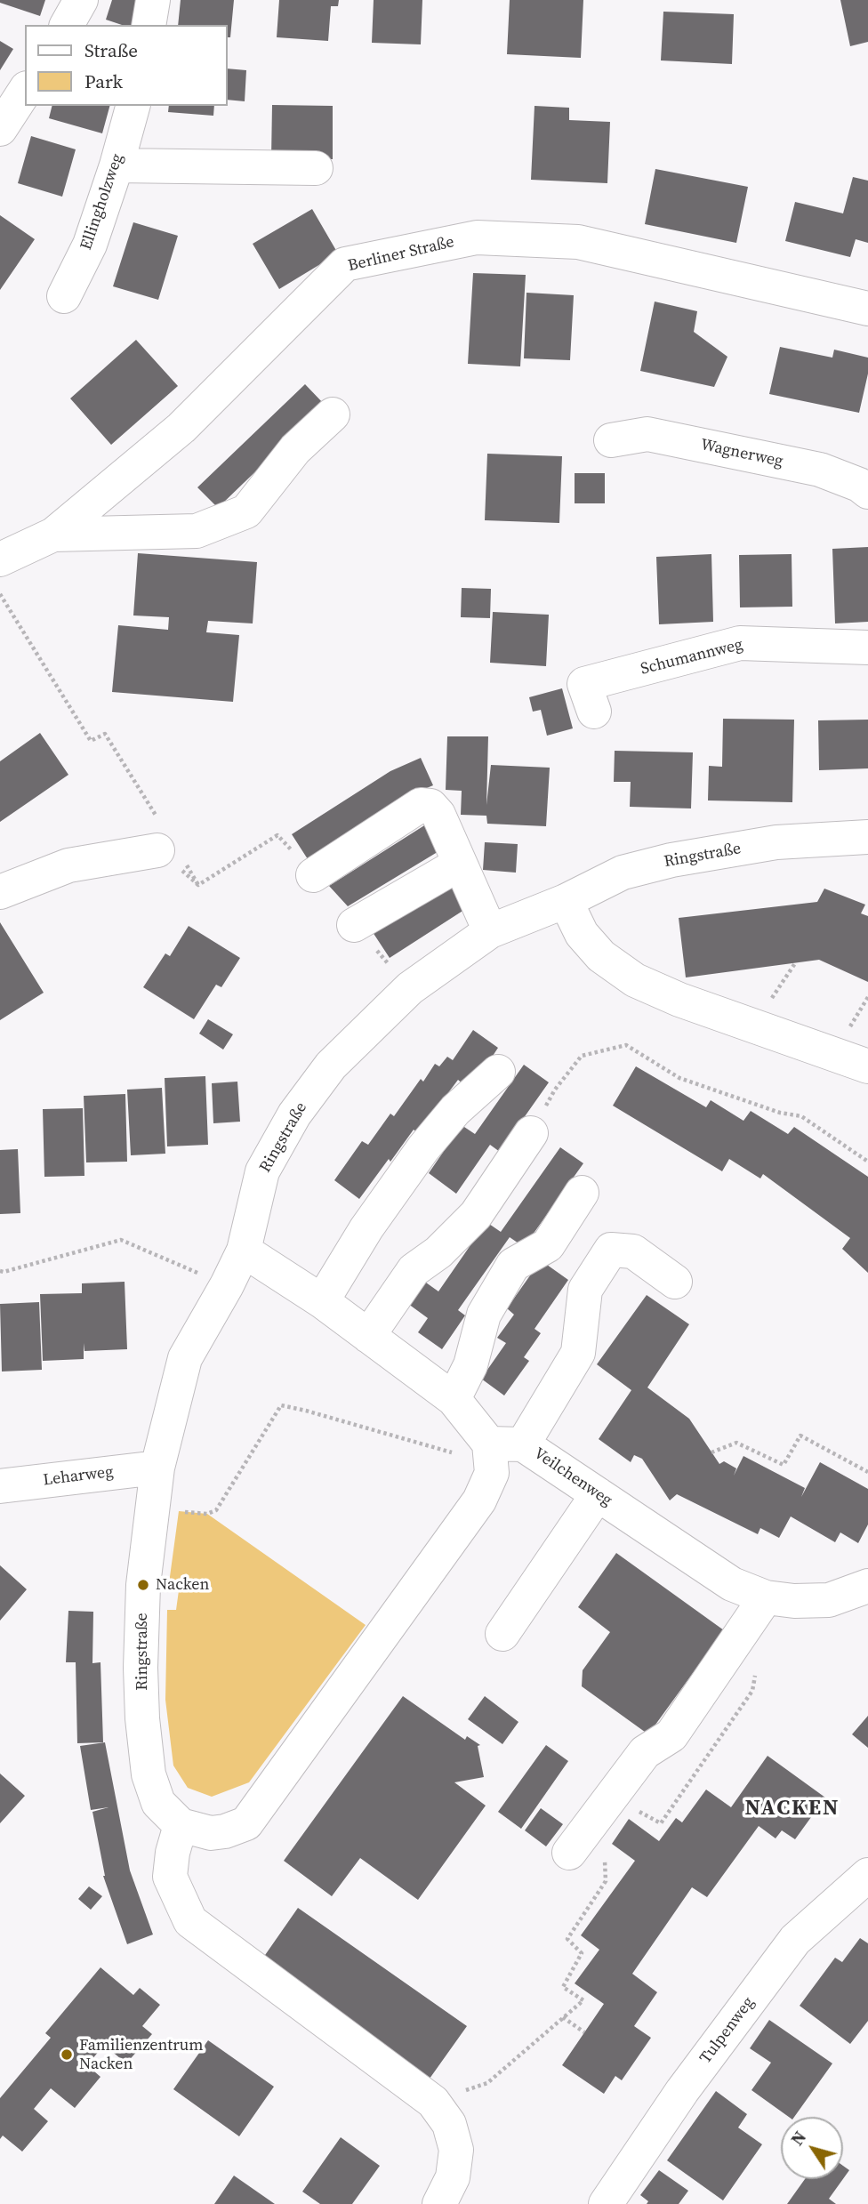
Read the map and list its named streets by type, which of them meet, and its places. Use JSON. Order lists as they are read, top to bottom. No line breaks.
{"streets":{"street":["Ellingholzweg","Berliner Straße","Wagnerweg","Schumannweg","Ringstraße","Leharweg","Veilchenweg","Tulpenweg"]},"crossings":[["Ringstraße","Leharweg"]],"districts":["NACKEN"],"places":["Nacken","Familienzentrum Nacken"],"legend":["Straße","Park"],"north":"top left"}
